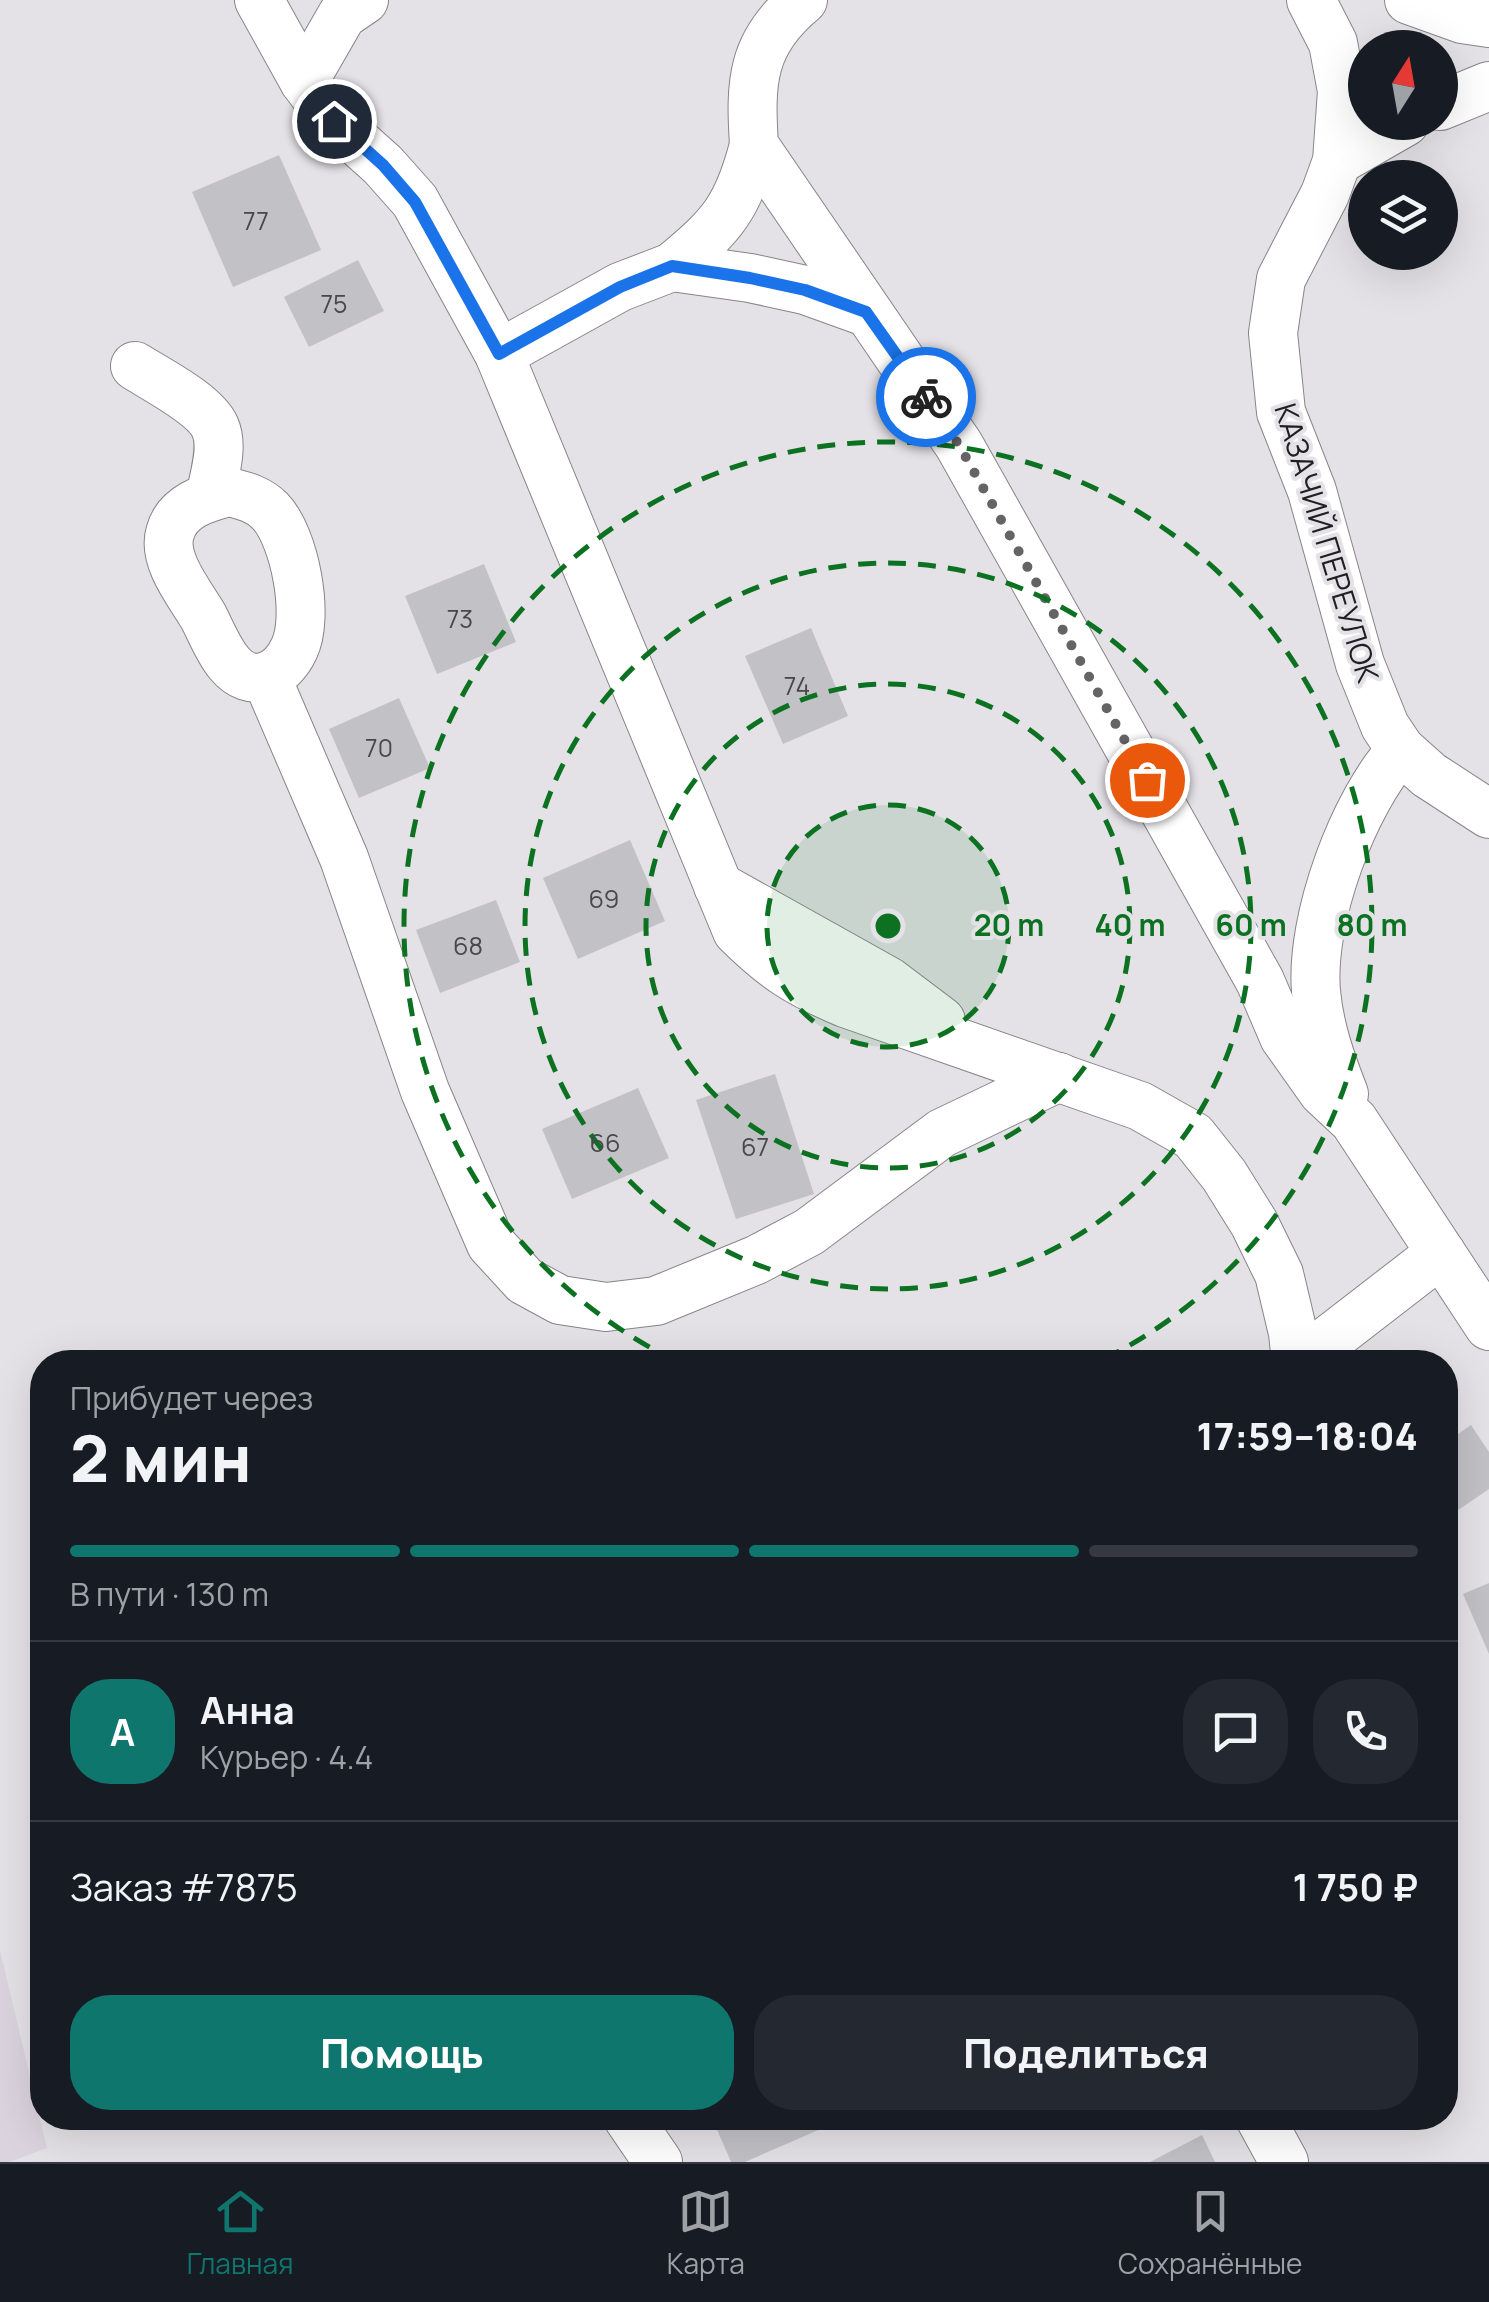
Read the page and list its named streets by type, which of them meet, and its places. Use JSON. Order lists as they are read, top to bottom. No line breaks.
{"streets":{"street":["КАЗАЧИЙ ПЕРЕУЛОК"]},"house_numbers":["77","75","73","74","70","69","68","66","67"],"north":"top","page":{"heading":["2 мин","Прибудет через","17:59–18:04"],"panel":["Анна","Курьер · 4.4","Заказ #7875","1 750 ₽"],"bar":"В пути · 130 m","round":"А","buttons":["Помощь","Поделиться"],"tabs":["Главная","Карта","Сохранённые"]},"rings":["20 m","40 m","60 m","80 m"]}
